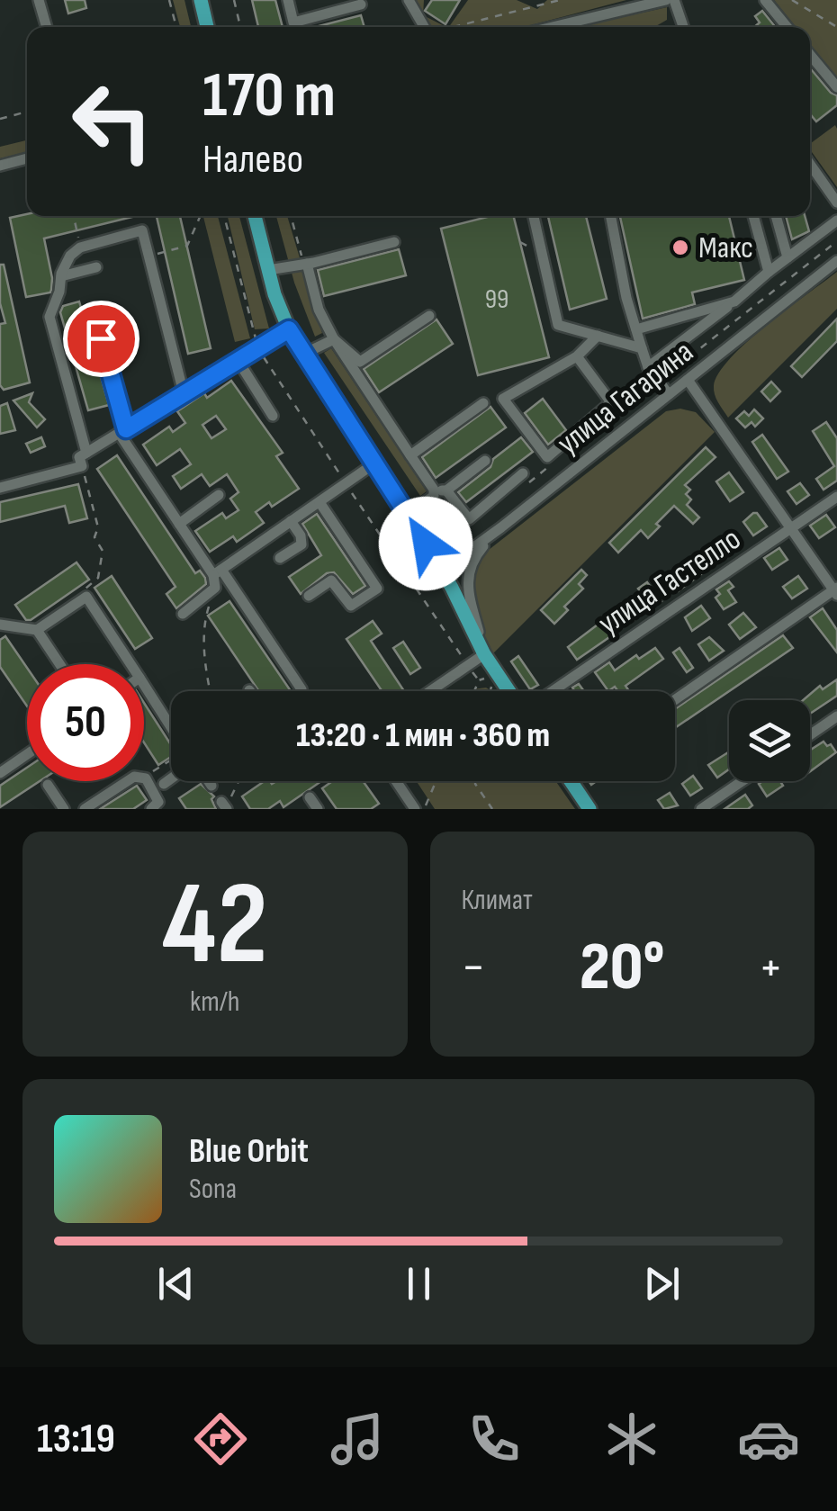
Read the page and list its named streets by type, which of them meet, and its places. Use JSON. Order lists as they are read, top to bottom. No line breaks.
{"streets":{"street":["улица Гагарина","улица Гастелло"]},"places":["Макс"],"house_numbers":["99"],"page":{"turn":["170 m","Налево"],"limit":"50","trip":"13:20 · 1 мин · 360 m","tile":[["42","km/h"],"Климат"],"heat":["−","20°","+"],"song":["Blue Orbit","Sona"],"tabs":"13:19"}}
